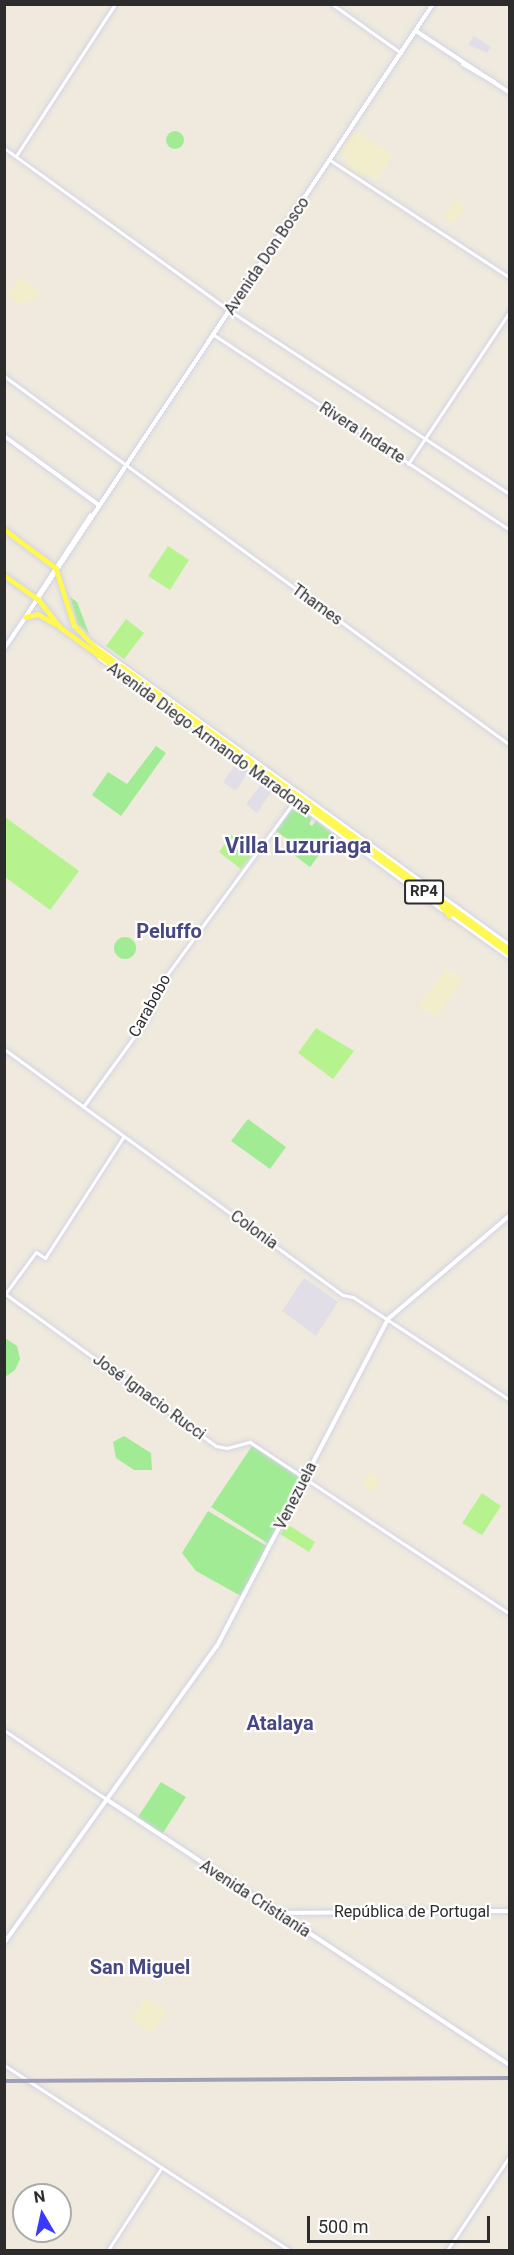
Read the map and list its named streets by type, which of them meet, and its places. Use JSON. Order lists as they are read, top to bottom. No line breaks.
{"streets":{"main road":["Avenida Don Bosco","Avenida Diego Armando Maradona","RP4","Venezuela","Avenida Cristianía","República de Portugal"],"street":["Rivera Indarte","Thames","Carabobo","Colonia","José Ignacio Rucci"]},"crossings":[["Avenida Don Bosco","Rivera Indarte"],["Avenida Don Bosco","Thames"],["Avenida Don Bosco","Avenida Diego Armando Maradona"],["Avenida Don Bosco","RP4"],["Avenida Diego Armando Maradona","RP4"],["Avenida Diego Armando Maradona","Carabobo"],["Carabobo","Colonia"],["Colonia","Venezuela"],["José Ignacio Rucci","Venezuela"],["Venezuela","Avenida Cristianía"],["Avenida Cristianía","República de Portugal"]],"districts":["Villa Luzuriaga","Peluffo","Atalaya","San Miguel"],"scale_bar":"500 m","north":"top"}
